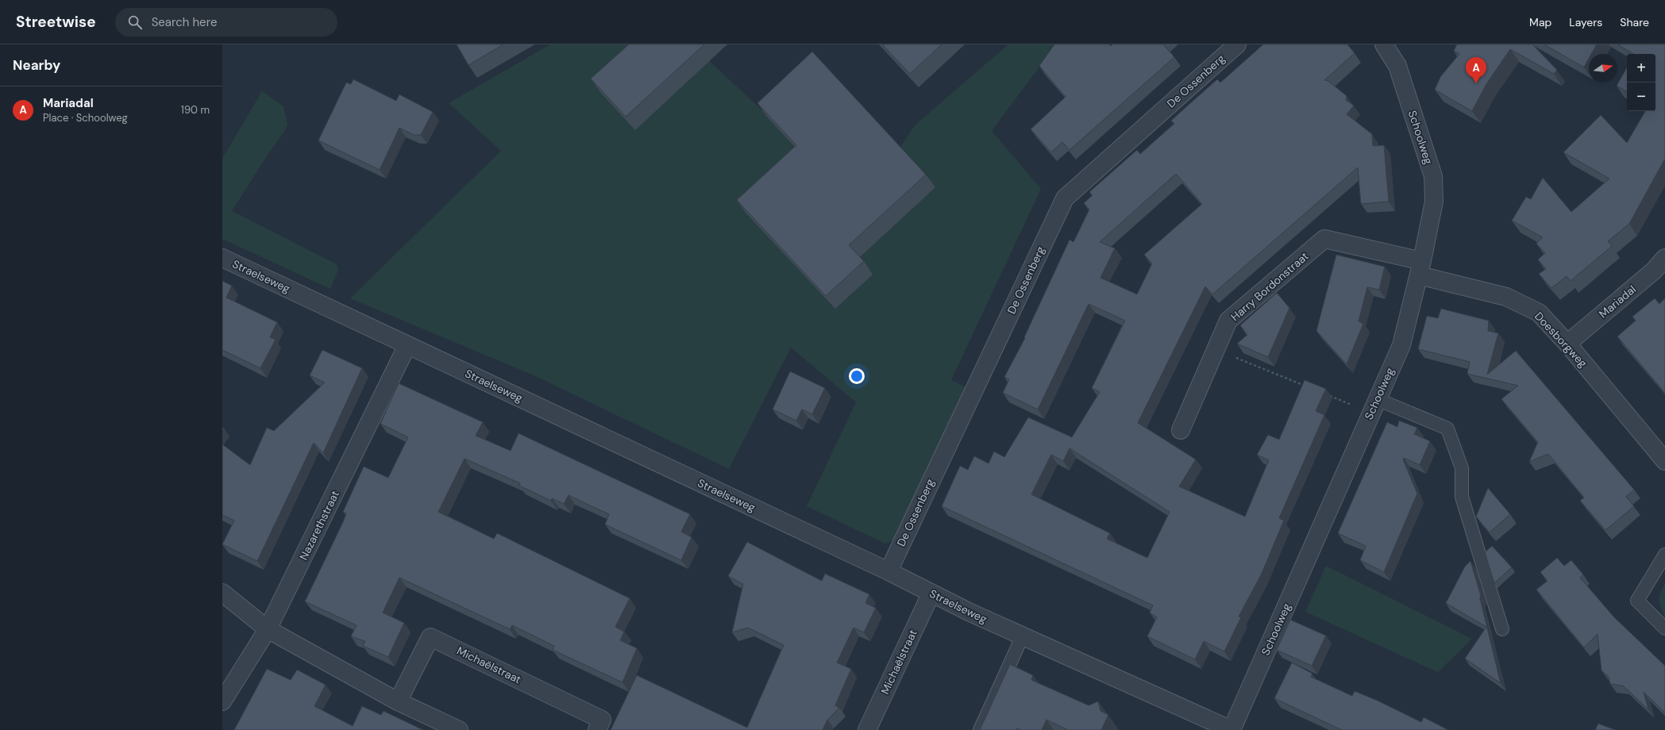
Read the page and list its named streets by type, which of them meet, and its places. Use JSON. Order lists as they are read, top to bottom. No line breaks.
{"streets":{"street":["De Ossenberg","Schoolweg","Straelseweg","Harry Bordonstraat","Mariadal","Doesborgweg","Nazarethstraat","Michaëlstraat"]},"crossings":[["De Ossenberg","Straelseweg"],["Schoolweg","Straelseweg"],["Schoolweg","Harry Bordonstraat"],["Schoolweg","Doesborgweg"],["Straelseweg","Nazarethstraat"],["Straelseweg","Michaëlstraat"],["Harry Bordonstraat","Doesborgweg"],["Mariadal","Doesborgweg"]],"north":"right","page":{"header":"Streetwise","search":"Search here","nav":["Map","Layers","Share"],"heading":"Nearby","map_buttons":["+","−"],"pins":"A","list":[{"mark":"A","name":"Mariadal","note":"Place · Schoolweg","value":"190 m"}]}}
